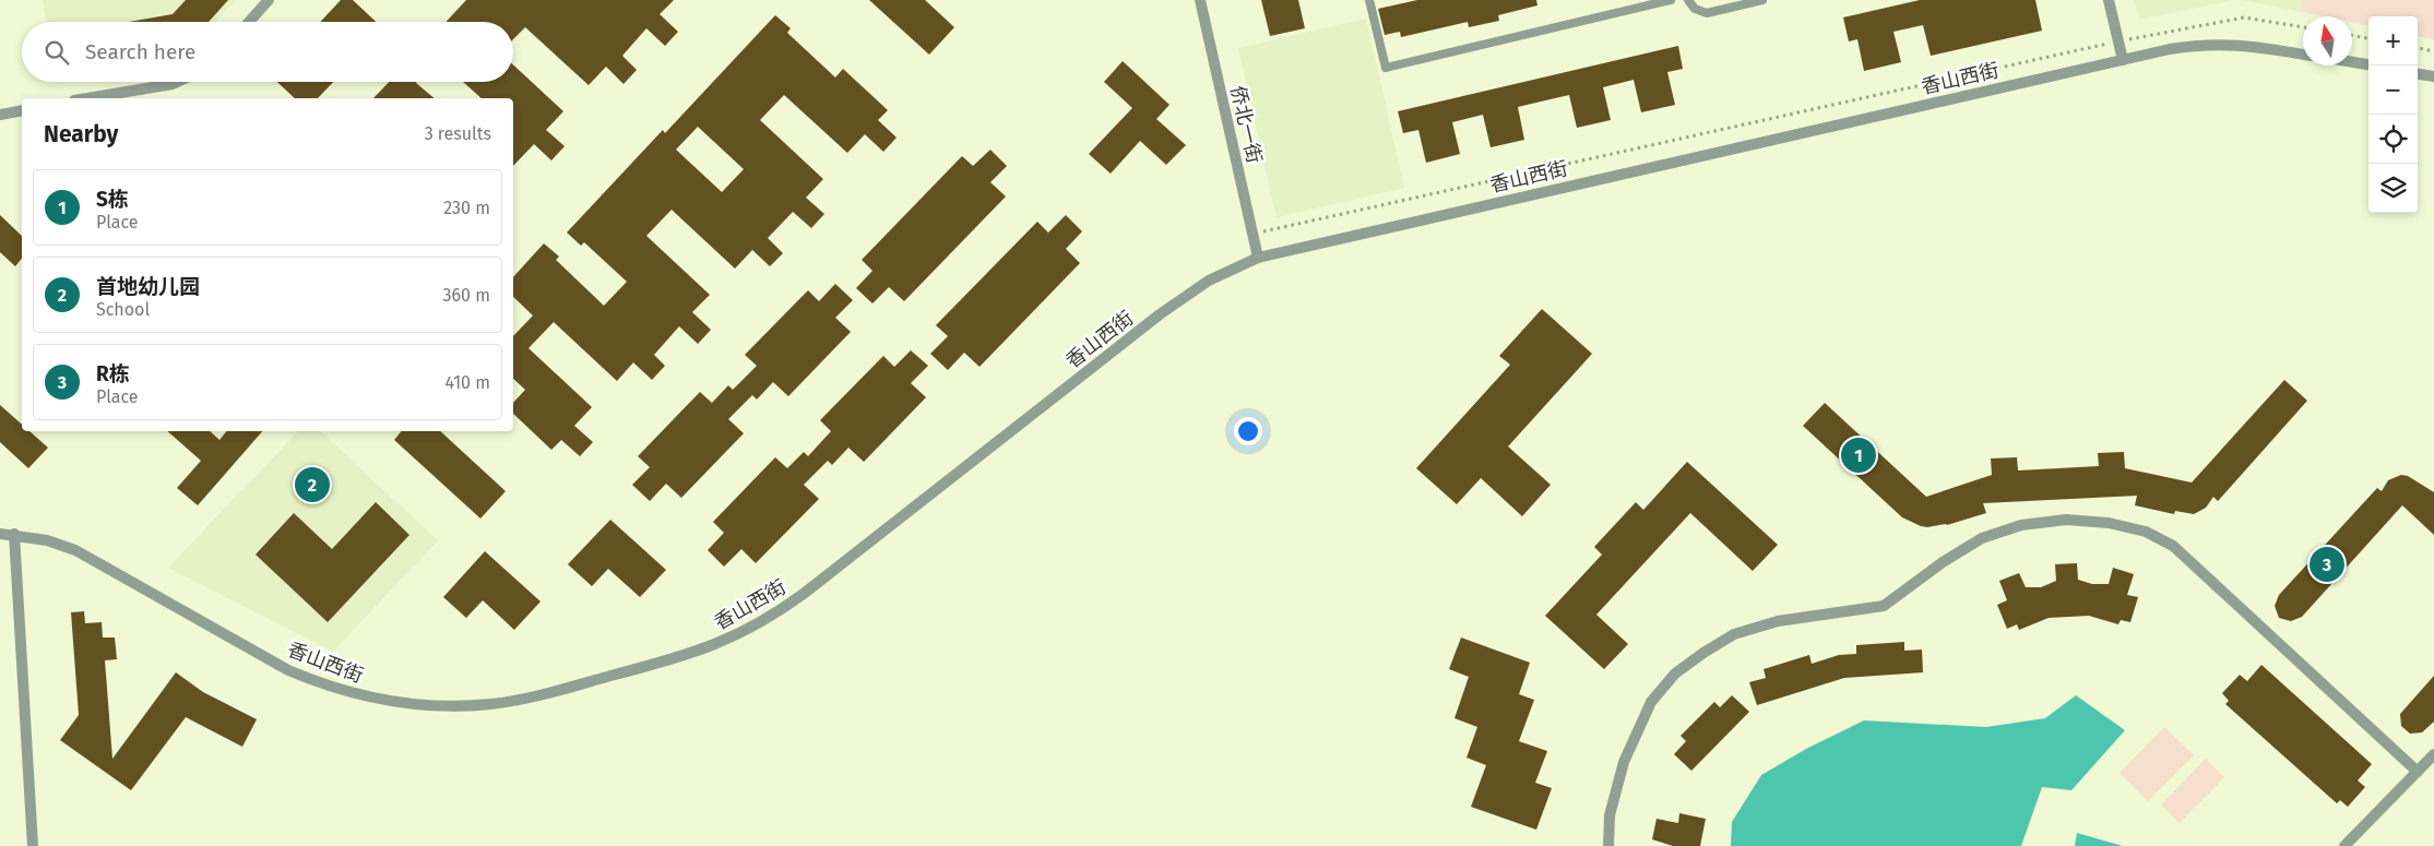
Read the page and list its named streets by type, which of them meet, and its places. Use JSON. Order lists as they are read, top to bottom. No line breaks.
{"streets":{"street":["香山西街","侨北一街"]},"crossings":[["香山西街","侨北一街"]],"north":"top","page":{"map_buttons":["+","−"],"search":"Search here","heading":["Nearby","3 results"],"list":[{"mark":"1","name":"S栋","note":"Place","value":"230 m"},{"mark":"2","name":"首地幼儿园","note":"School","value":"360 m"},{"mark":"3","name":"R栋","note":"Place","value":"410 m"}],"pins":["1","2","3"]}}
